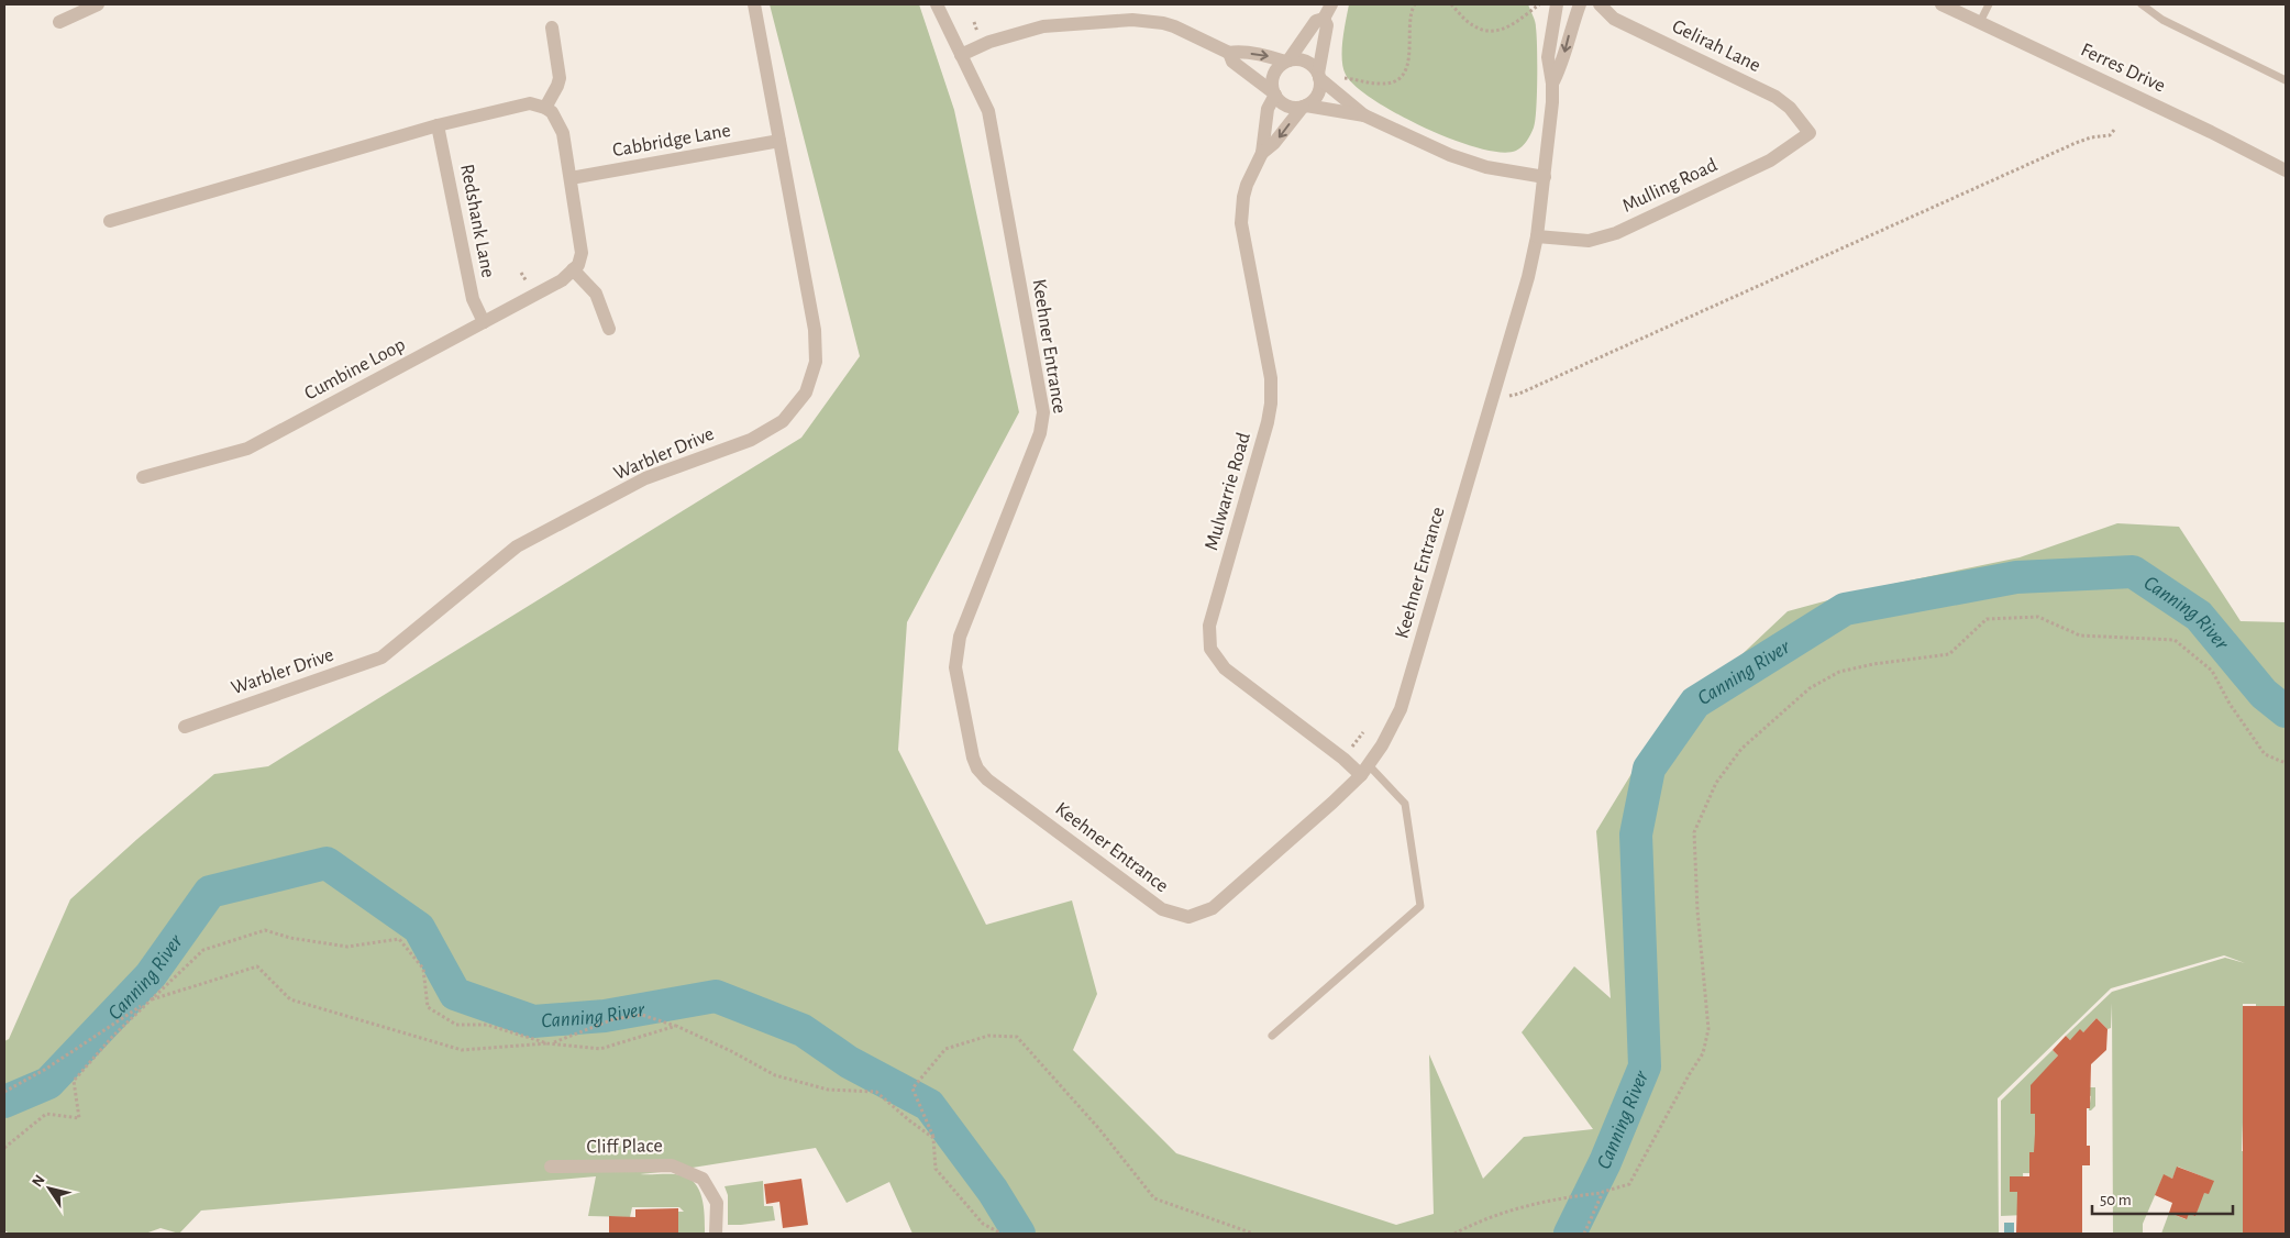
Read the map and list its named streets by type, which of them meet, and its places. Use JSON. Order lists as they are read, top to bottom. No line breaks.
{"streets":{"street":["Gelirah Lane","Ferres Drive","Cabbridge Lane","Mulling Road","Redshank Lane","Keehner Entrance","Cumbine Loop","Warbler Drive","Mulwarrie Road","Cliff Place"]},"crossings":[["Gelirah Lane","Mulling Road"],["Cabbridge Lane","Warbler Drive"],["Mulling Road","Keehner Entrance"],["Redshank Lane","Cumbine Loop"],["Keehner Entrance","Mulwarrie Road"]],"water":["Canning River"],"scale_bar":"50 m","north":"top left"}
